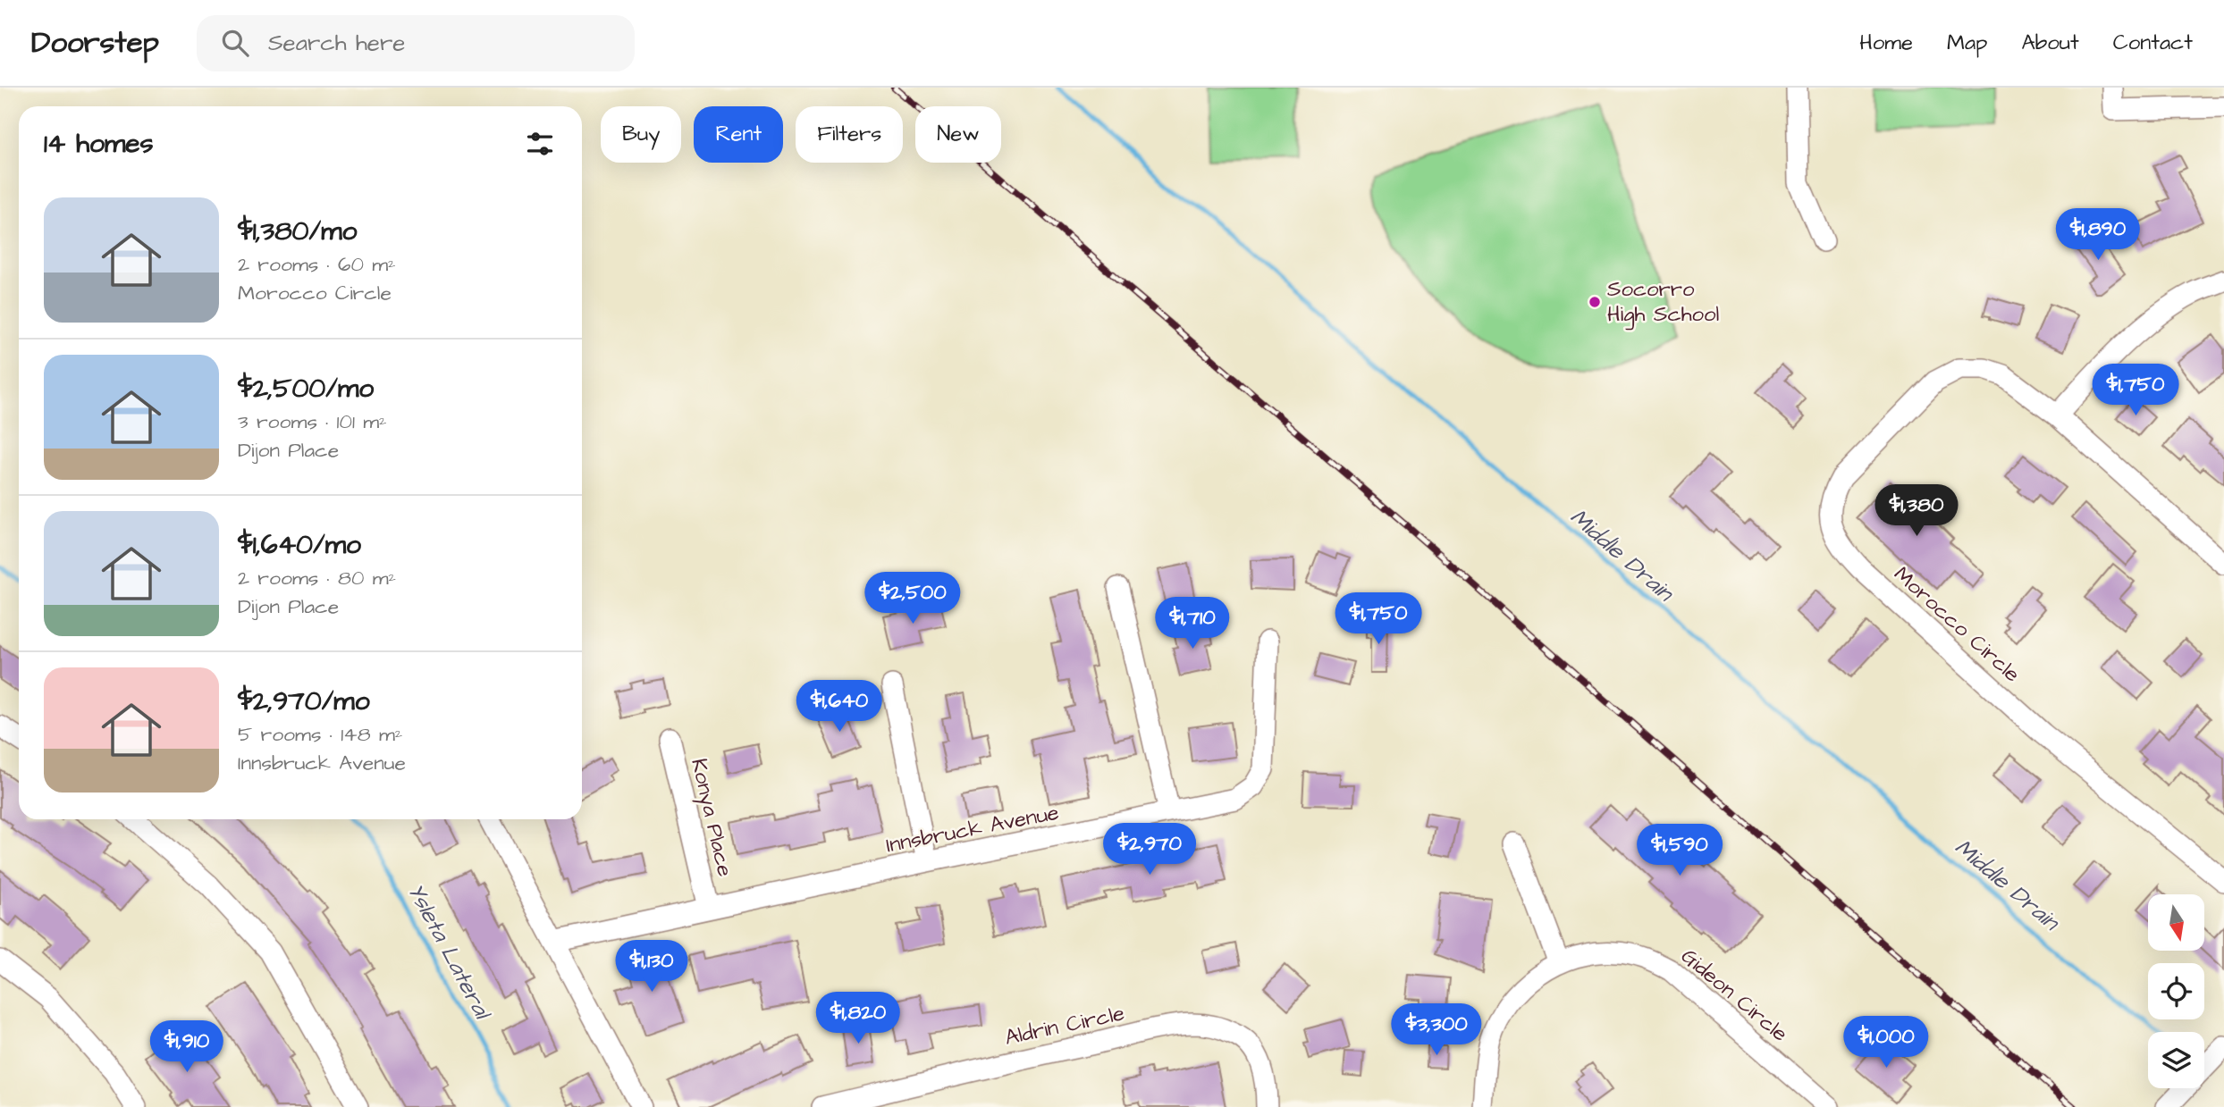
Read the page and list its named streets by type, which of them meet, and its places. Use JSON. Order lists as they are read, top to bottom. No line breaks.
{"streets":{"street":["Morocco Circle","Konya Place","Innsbruck Avenue","Gideon Circle","Aldrin Circle"]},"crossings":[["Konya Place","Innsbruck Avenue"]],"water":["Middle Drain","Ysleta Lateral"],"places":["Socorro High School"],"north":"bottom","page":{"header":"Doorstep","search":"Search here","nav":["Home","Map","About","Contact"],"chip":["Buy","Rent","Filters","New"],"heading":"14 homes","list":[{"name":"$1,380/mo","note":"2 rooms · 60 m² · Morocco Circle"},{"name":"$2,500/mo","note":"3 rooms · 101 m² · Dijon Place"},{"name":"$1,640/mo","note":"2 rooms · 80 m² · Dijon Place"},{"name":"$2,970/mo","note":"5 rooms · 148 m² · Innsbruck Avenue"}],"price":["$1,890","$1,750","$1,380","$2,500","$1,750","$1,710","$1,640","$2,970","$1,590","$1,130","$1,820","$3,300","$1,000","$1,910"]}}
